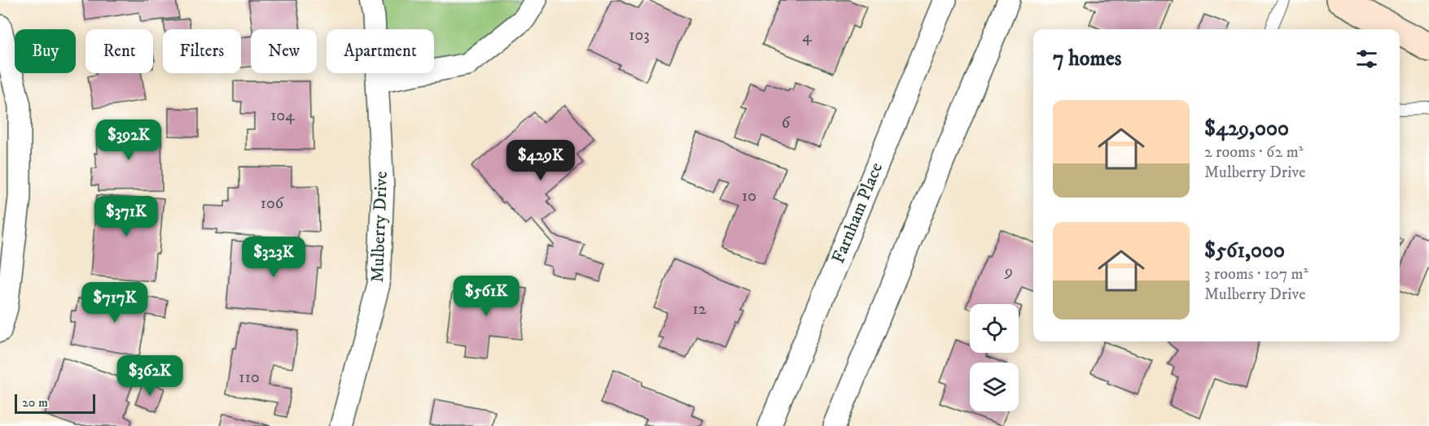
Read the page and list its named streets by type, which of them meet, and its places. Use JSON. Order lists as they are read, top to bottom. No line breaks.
{"streets":{"street":["Farnham Place","Mulberry Drive"]},"house_numbers":["103","4","104","6","10","106","9","12","110"],"scale_bar":"20 m","page":{"chip":["Buy","Rent","Filters","New","Apartment"],"heading":"7 homes","list":[{"name":"$429,000","note":"2 rooms · 62 m² · Mulberry Drive"},{"name":"$561,000","note":"3 rooms · 107 m² · Mulberry Drive"}],"price":["$392K","$429K","$371K","$323K","$561K","$717K","$362K"],"scale":"20 m"}}
